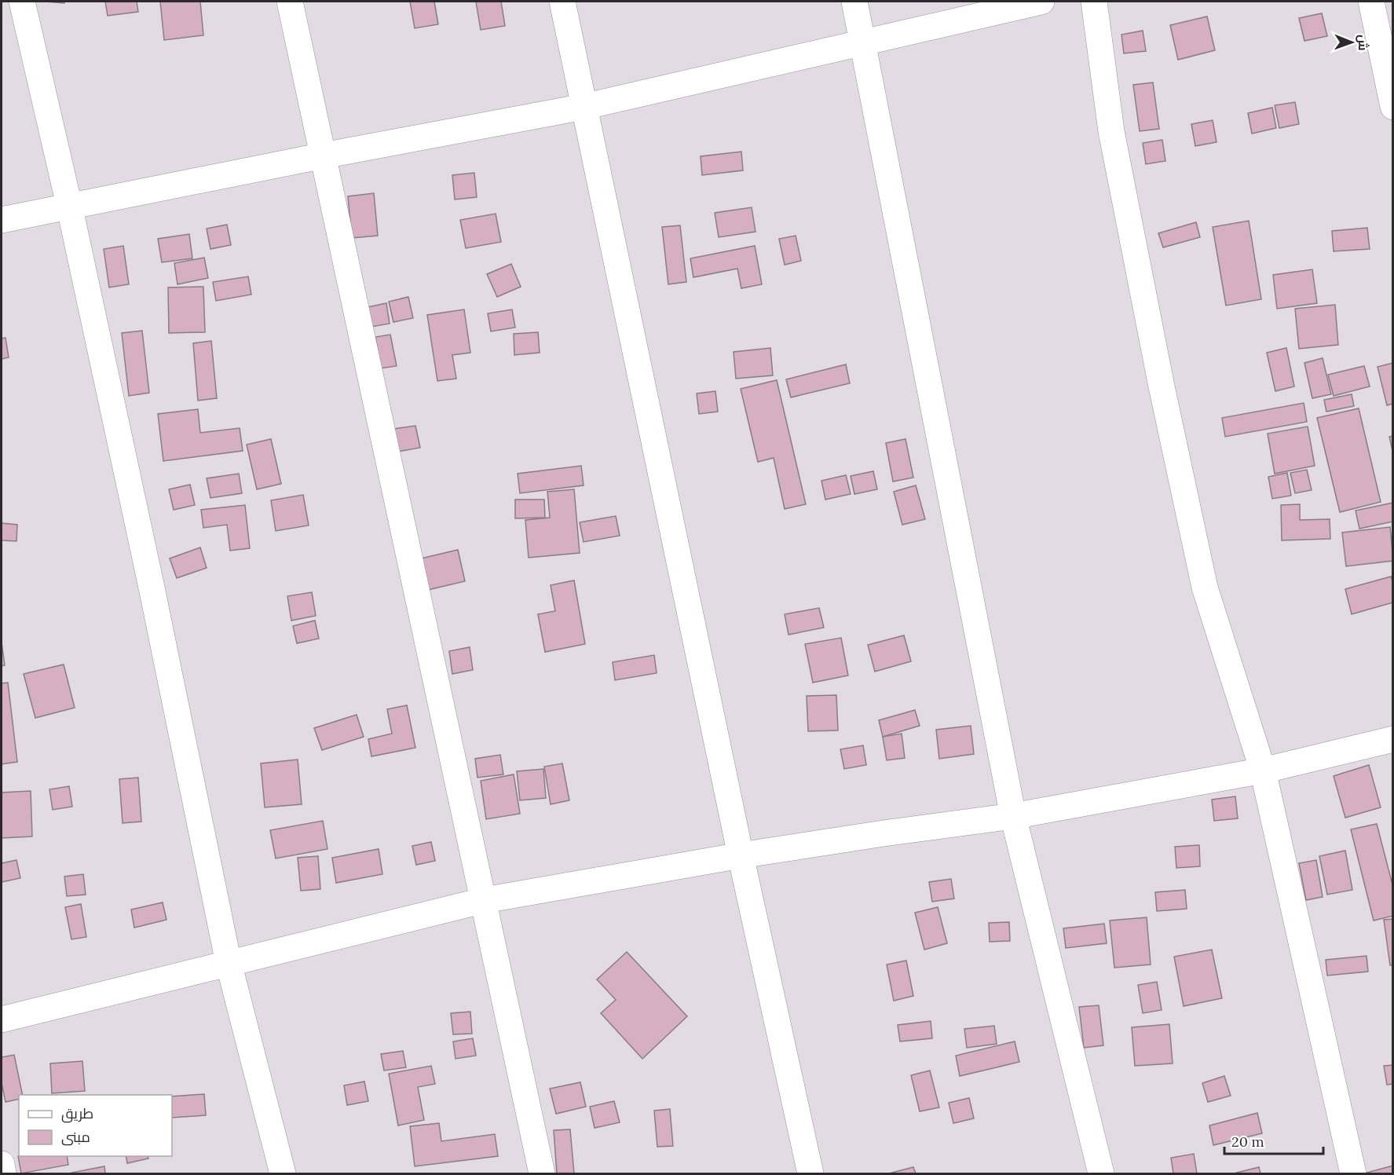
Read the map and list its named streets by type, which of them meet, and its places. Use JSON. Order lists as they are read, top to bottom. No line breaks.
{"legend":["طريق","مبنى"],"scale_bar":"20 m","north":"right"}
